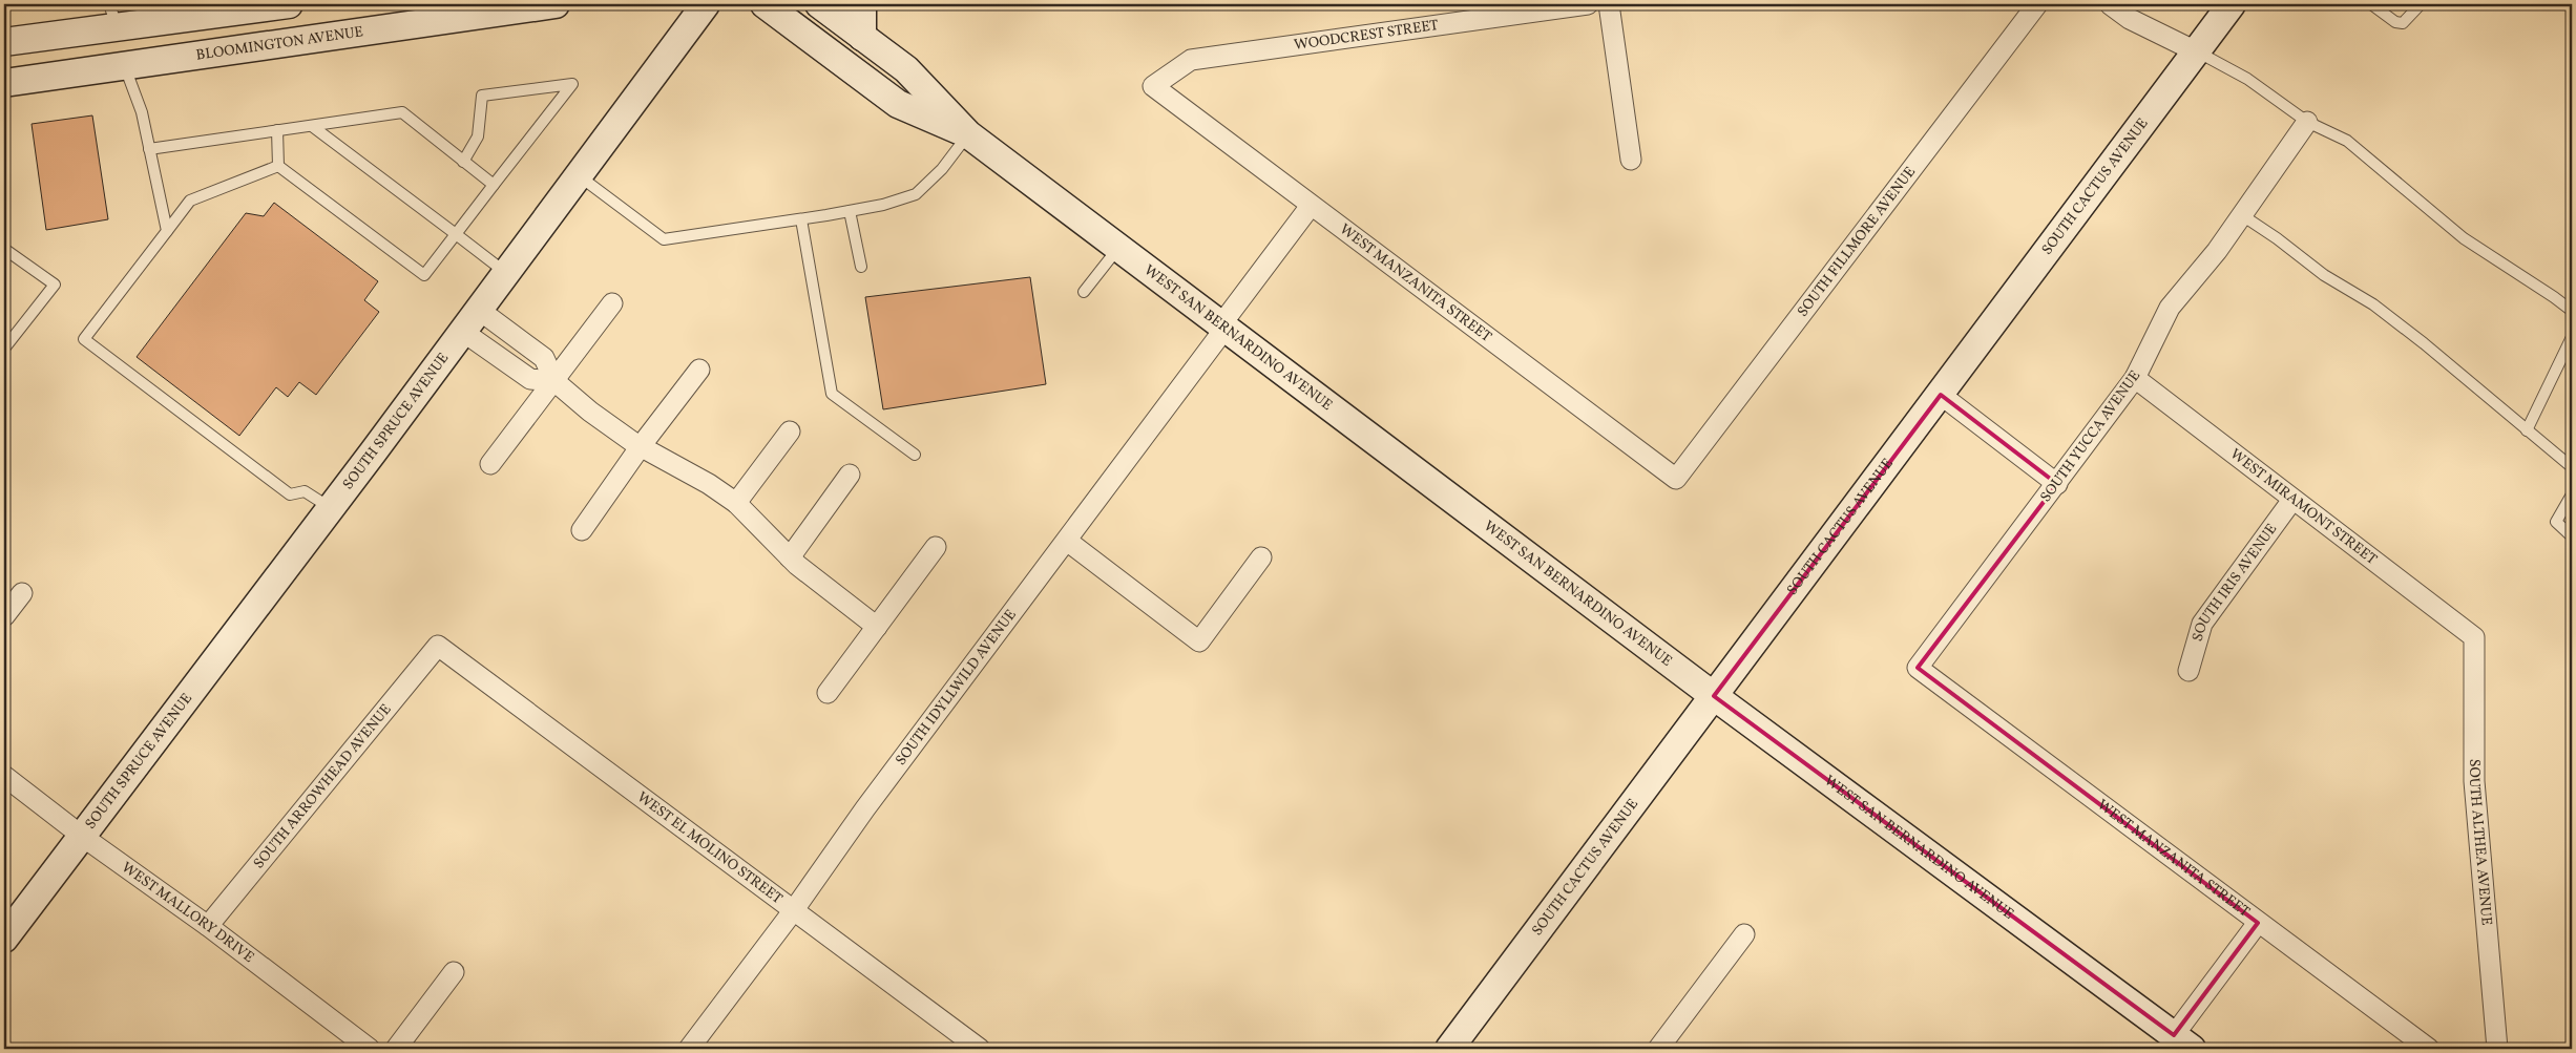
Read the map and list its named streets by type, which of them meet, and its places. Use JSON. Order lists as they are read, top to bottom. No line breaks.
{"streets":{"main road":["BLOOMINGTON AVENUE","SOUTH CACTUS AVENUE","WEST SAN BERNARDINO AVENUE","SOUTH SPRUCE AVENUE"],"street":["WOODCREST STREET","SOUTH FILLMORE AVENUE","WEST MANZANITA STREET","SOUTH YUCCA AVENUE","WEST MIRAMONT STREET","SOUTH IRIS AVENUE","SOUTH IDYLLWILD AVENUE","SOUTH ARROWHEAD AVENUE","SOUTH ALTHEA AVENUE","WEST EL MOLINO STREET","WEST MALLORY DRIVE"]},"crossings":[["WOODCREST STREET","WEST MANZANITA STREET"],["SOUTH CACTUS AVENUE","WEST SAN BERNARDINO AVENUE"],["SOUTH FILLMORE AVENUE","WEST MANZANITA STREET"],["WEST MANZANITA STREET","SOUTH YUCCA AVENUE"],["WEST MANZANITA STREET","SOUTH IDYLLWILD AVENUE"],["WEST SAN BERNARDINO AVENUE","SOUTH IDYLLWILD AVENUE"],["SOUTH SPRUCE AVENUE","WEST MALLORY DRIVE"],["SOUTH YUCCA AVENUE","WEST MIRAMONT STREET"],["WEST MIRAMONT STREET","SOUTH IRIS AVENUE"],["WEST MIRAMONT STREET","SOUTH ALTHEA AVENUE"],["SOUTH IDYLLWILD AVENUE","WEST EL MOLINO STREET"],["SOUTH ARROWHEAD AVENUE","WEST EL MOLINO STREET"],["SOUTH ARROWHEAD AVENUE","WEST MALLORY DRIVE"]]}
